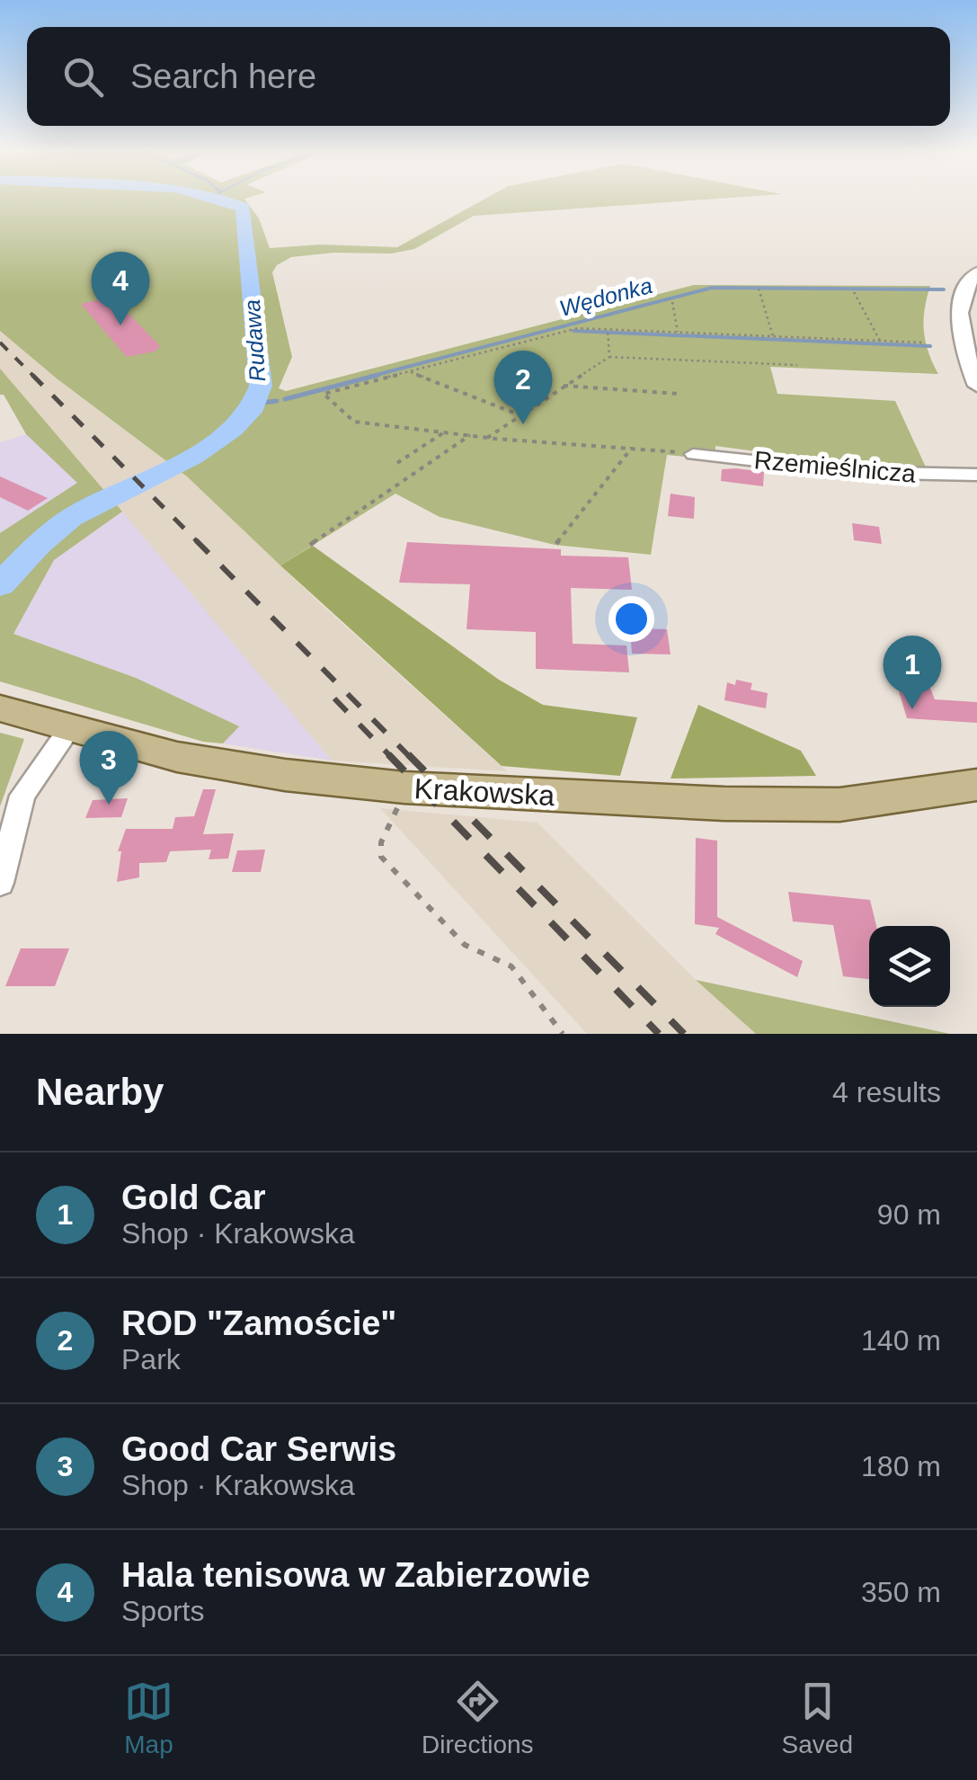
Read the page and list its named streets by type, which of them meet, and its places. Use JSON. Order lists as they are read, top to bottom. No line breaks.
{"streets":{"main road":["Krakowska"],"street":["Rzemieślnicza"]},"water":["Wędonka","Rudawa"],"page":{"search":"Search here","pins":["4","2","1","3"],"heading":["Nearby","4 results"],"list":[{"mark":"1","name":"Gold Car","note":"Shop · Krakowska","value":"90 m"},{"mark":"2","name":"ROD \"Zamoście\"","note":"Park","value":"140 m"},{"mark":"3","name":"Good Car Serwis","note":"Shop · Krakowska","value":"180 m"},{"mark":"4","name":"Hala tenisowa w Zabierzowie","note":"Sports","value":"350 m"}],"nav":["Map","Directions","Saved"]}}
